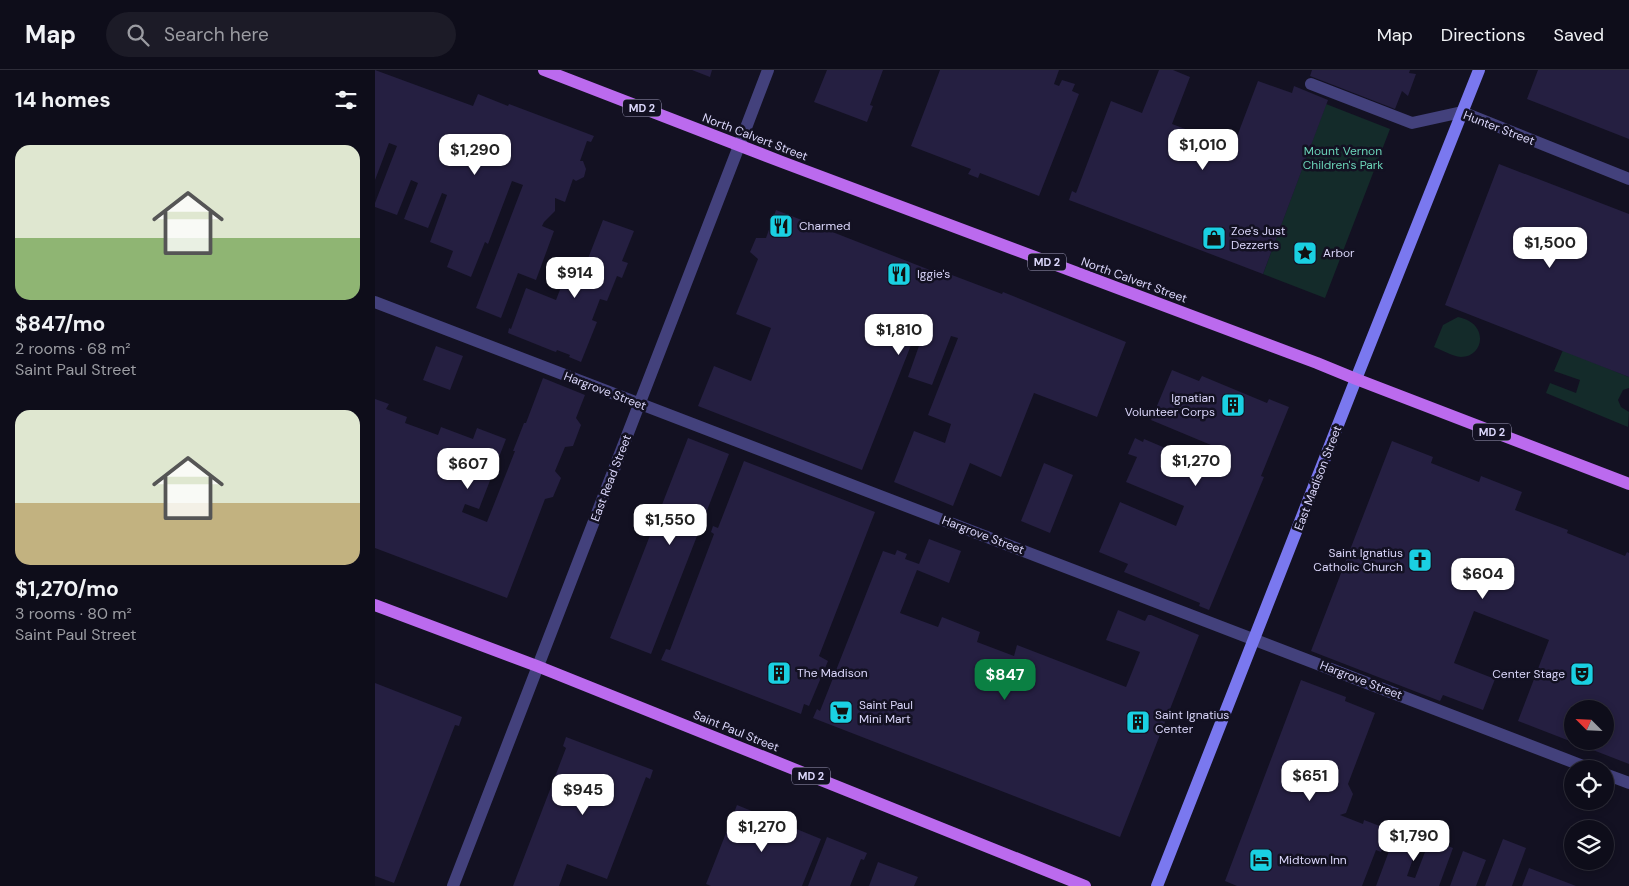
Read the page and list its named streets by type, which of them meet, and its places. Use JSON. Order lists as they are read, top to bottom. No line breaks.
{"streets":{"main road":["MD 2","North Calvert Street","East Madison Street","Saint Paul Street"],"street":["Hunter Street","Hargrove Street","East Read Street"]},"crossings":[["Hunter Street","East Madison Street"],["North Calvert Street","East Read Street"],["North Calvert Street","East Madison Street"],["Hargrove Street","East Read Street"],["Hargrove Street","East Madison Street"],["East Read Street","Saint Paul Street"]],"parks":["Mount Vernon Children's Park"],"places":{"restaurant":["Charmed","Iggie's"],"shop":["Zoe's Just Dezzerts"],"place":["Arbor"],"building":["Ignatian Volunteer Corps","The Madison","Saint Ignatius Center"],"church":["Saint Ignatius Catholic Church"],"theatre":["Center Stage"],"supermarket":["Saint Paul Mini Mart"],"hotel":["Midtown Inn"]},"north":"top left","page":{"header":"Map","search":"Search here","nav":["Map","Directions","Saved"],"heading":"14 homes","price":["$1,010","$1,290","$1,500","$914","$1,810","$1,270","$607","$1,550","$604","$847","$651","$945","$1,270","$1,790"],"list":[{"name":"$847/mo","note":"2 rooms · 68 m² · Saint Paul Street"},{"name":"$1,270/mo","note":"3 rooms · 80 m² · Saint Paul Street"}]}}
